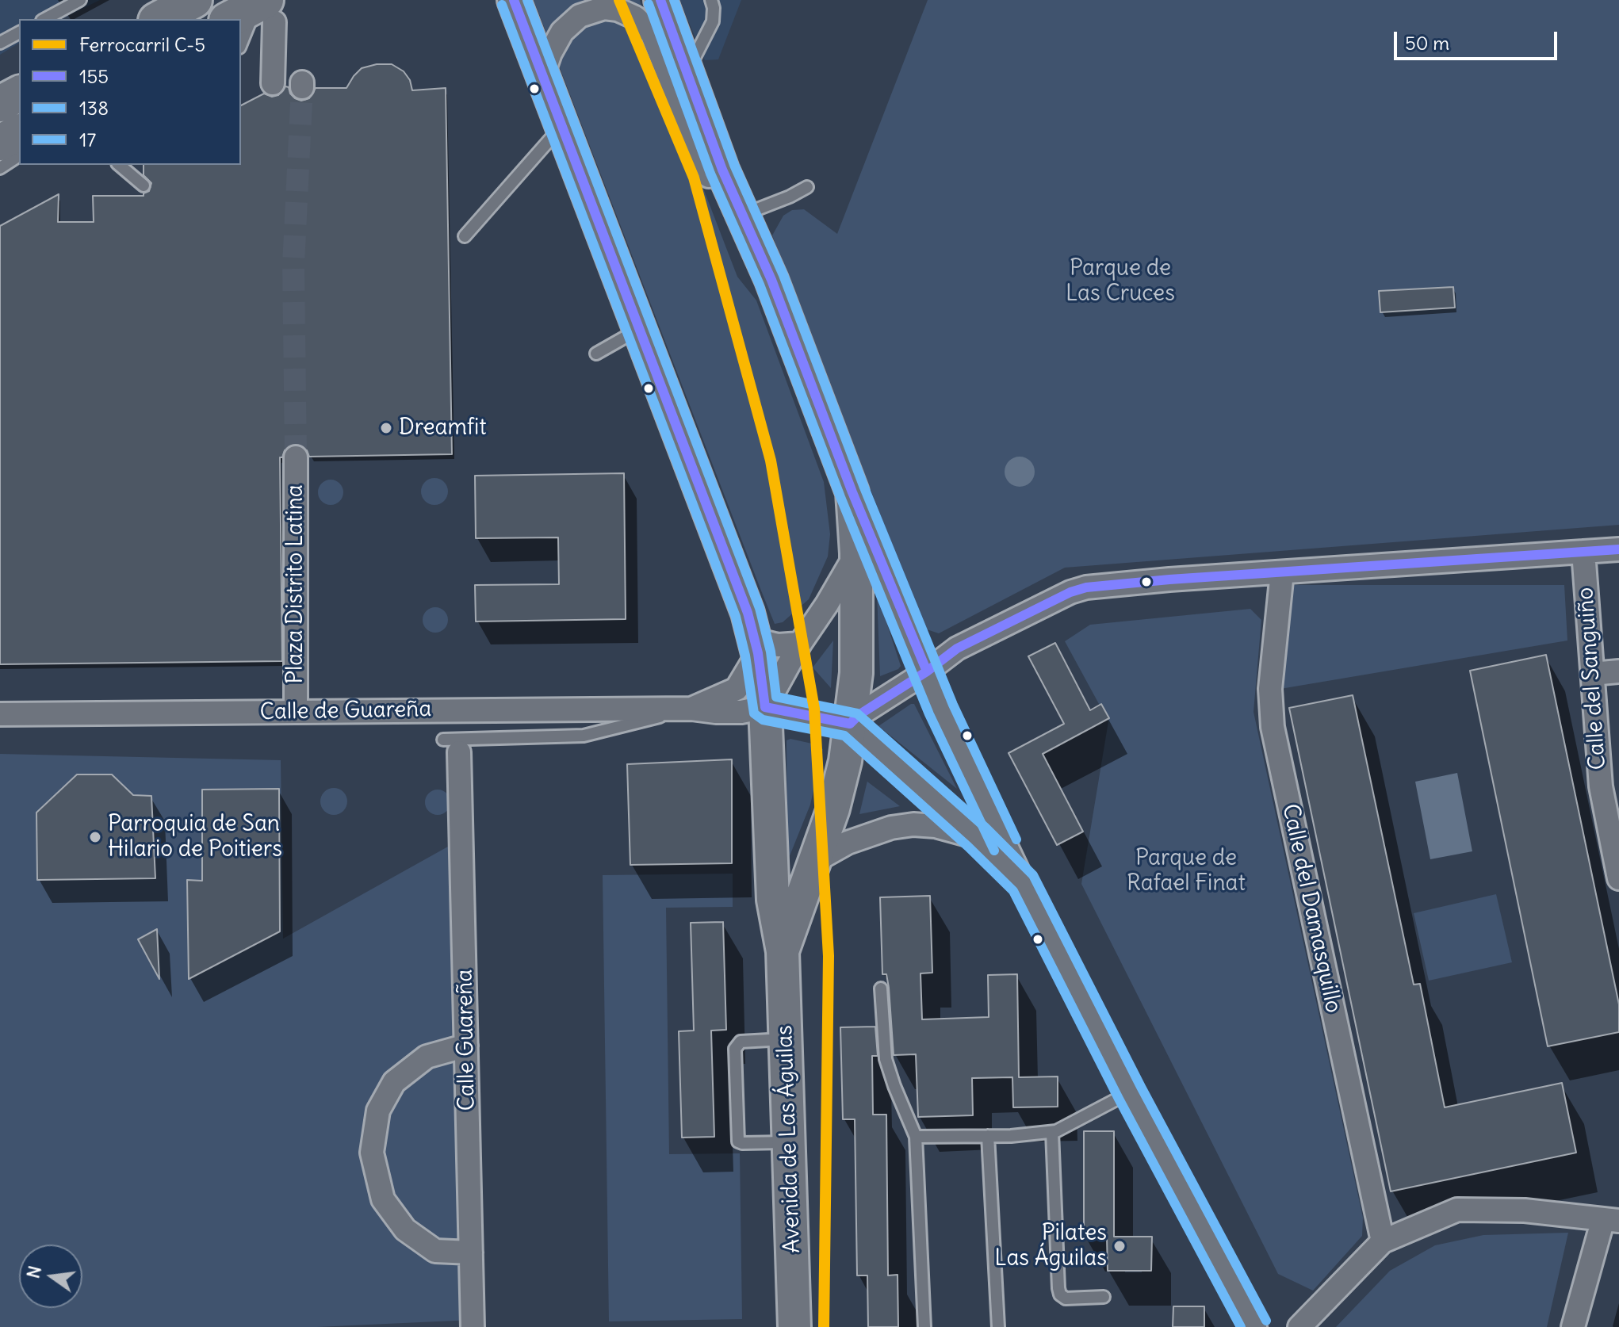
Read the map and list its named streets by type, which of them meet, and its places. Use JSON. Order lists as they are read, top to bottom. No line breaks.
{"streets":{"street":["Plaza Distrito Latina","Calle del Sanguiño","Calle de Guareña","Calle del Damasquillo","Calle Guareña","Avenida de Las Águilas"]},"crossings":[["Plaza Distrito Latina","Calle de Guareña"],["Calle de Guareña","Avenida de Las Águilas"]],"parks":["Parque de Las Cruces","Parque de Rafael Finat"],"places":["Dreamfit","Parroquia de San Hilario de Poitiers","Pilates Las Águilas"],"lines":["rail line C-5","transit line 155","transit line 17","transit line 138"],"legend":["Ferrocarril C-5","155","138","17"],"scale_bar":"50 m","north":"left"}
